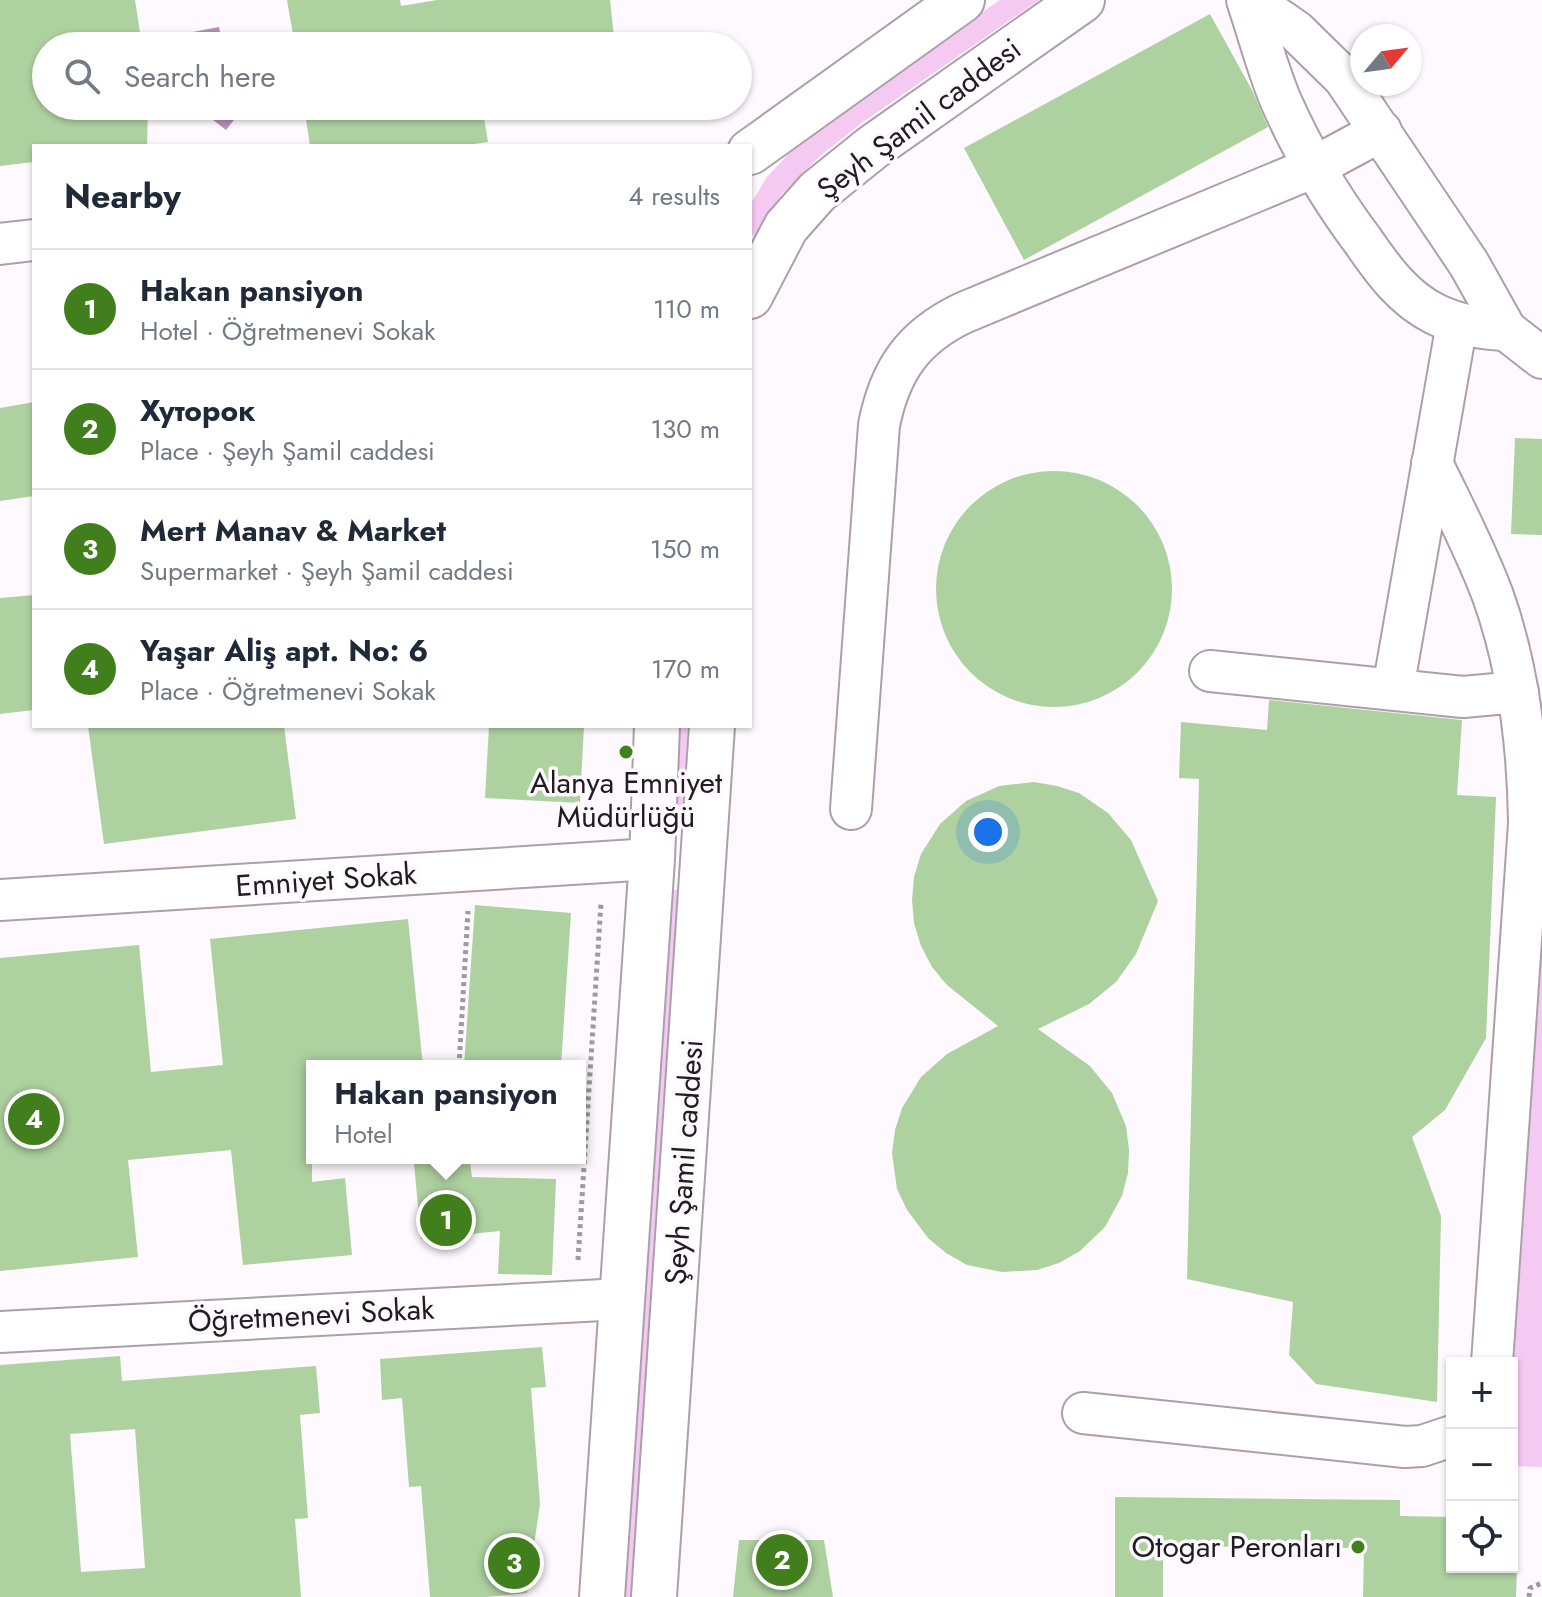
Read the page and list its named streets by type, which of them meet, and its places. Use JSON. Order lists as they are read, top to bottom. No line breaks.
{"streets":{"main road":["Şeyh Şamil caddesi"],"street":["Emniyet Sokak","Öğretmenevi Sokak"]},"crossings":[["Şeyh Şamil caddesi","Emniyet Sokak"],["Şeyh Şamil caddesi","Öğretmenevi Sokak"]],"places":["Alanya Emniyet Müdürlüğü","Otogar Peronları"],"north":"top right","page":{"search":"Search here","heading":["Nearby","4 results"],"list":[{"mark":"1","name":"Hakan pansiyon","note":"Hotel · Öğretmenevi Sokak","value":"110 m"},{"mark":"2","name":"Хуторок","note":"Place · Şeyh Şamil caddesi","value":"130 m"},{"mark":"3","name":"Mert Manav & Market","note":"Supermarket · Şeyh Şamil caddesi","value":"150 m"},{"mark":"4","name":"Yaşar Aliş apt. No: 6","note":"Place · Öğretmenevi Sokak","value":"170 m"}],"popup":["Hakan pansiyon","Hotel"],"pins":["4","1","2","3"],"map_buttons":["+","−"]}}
